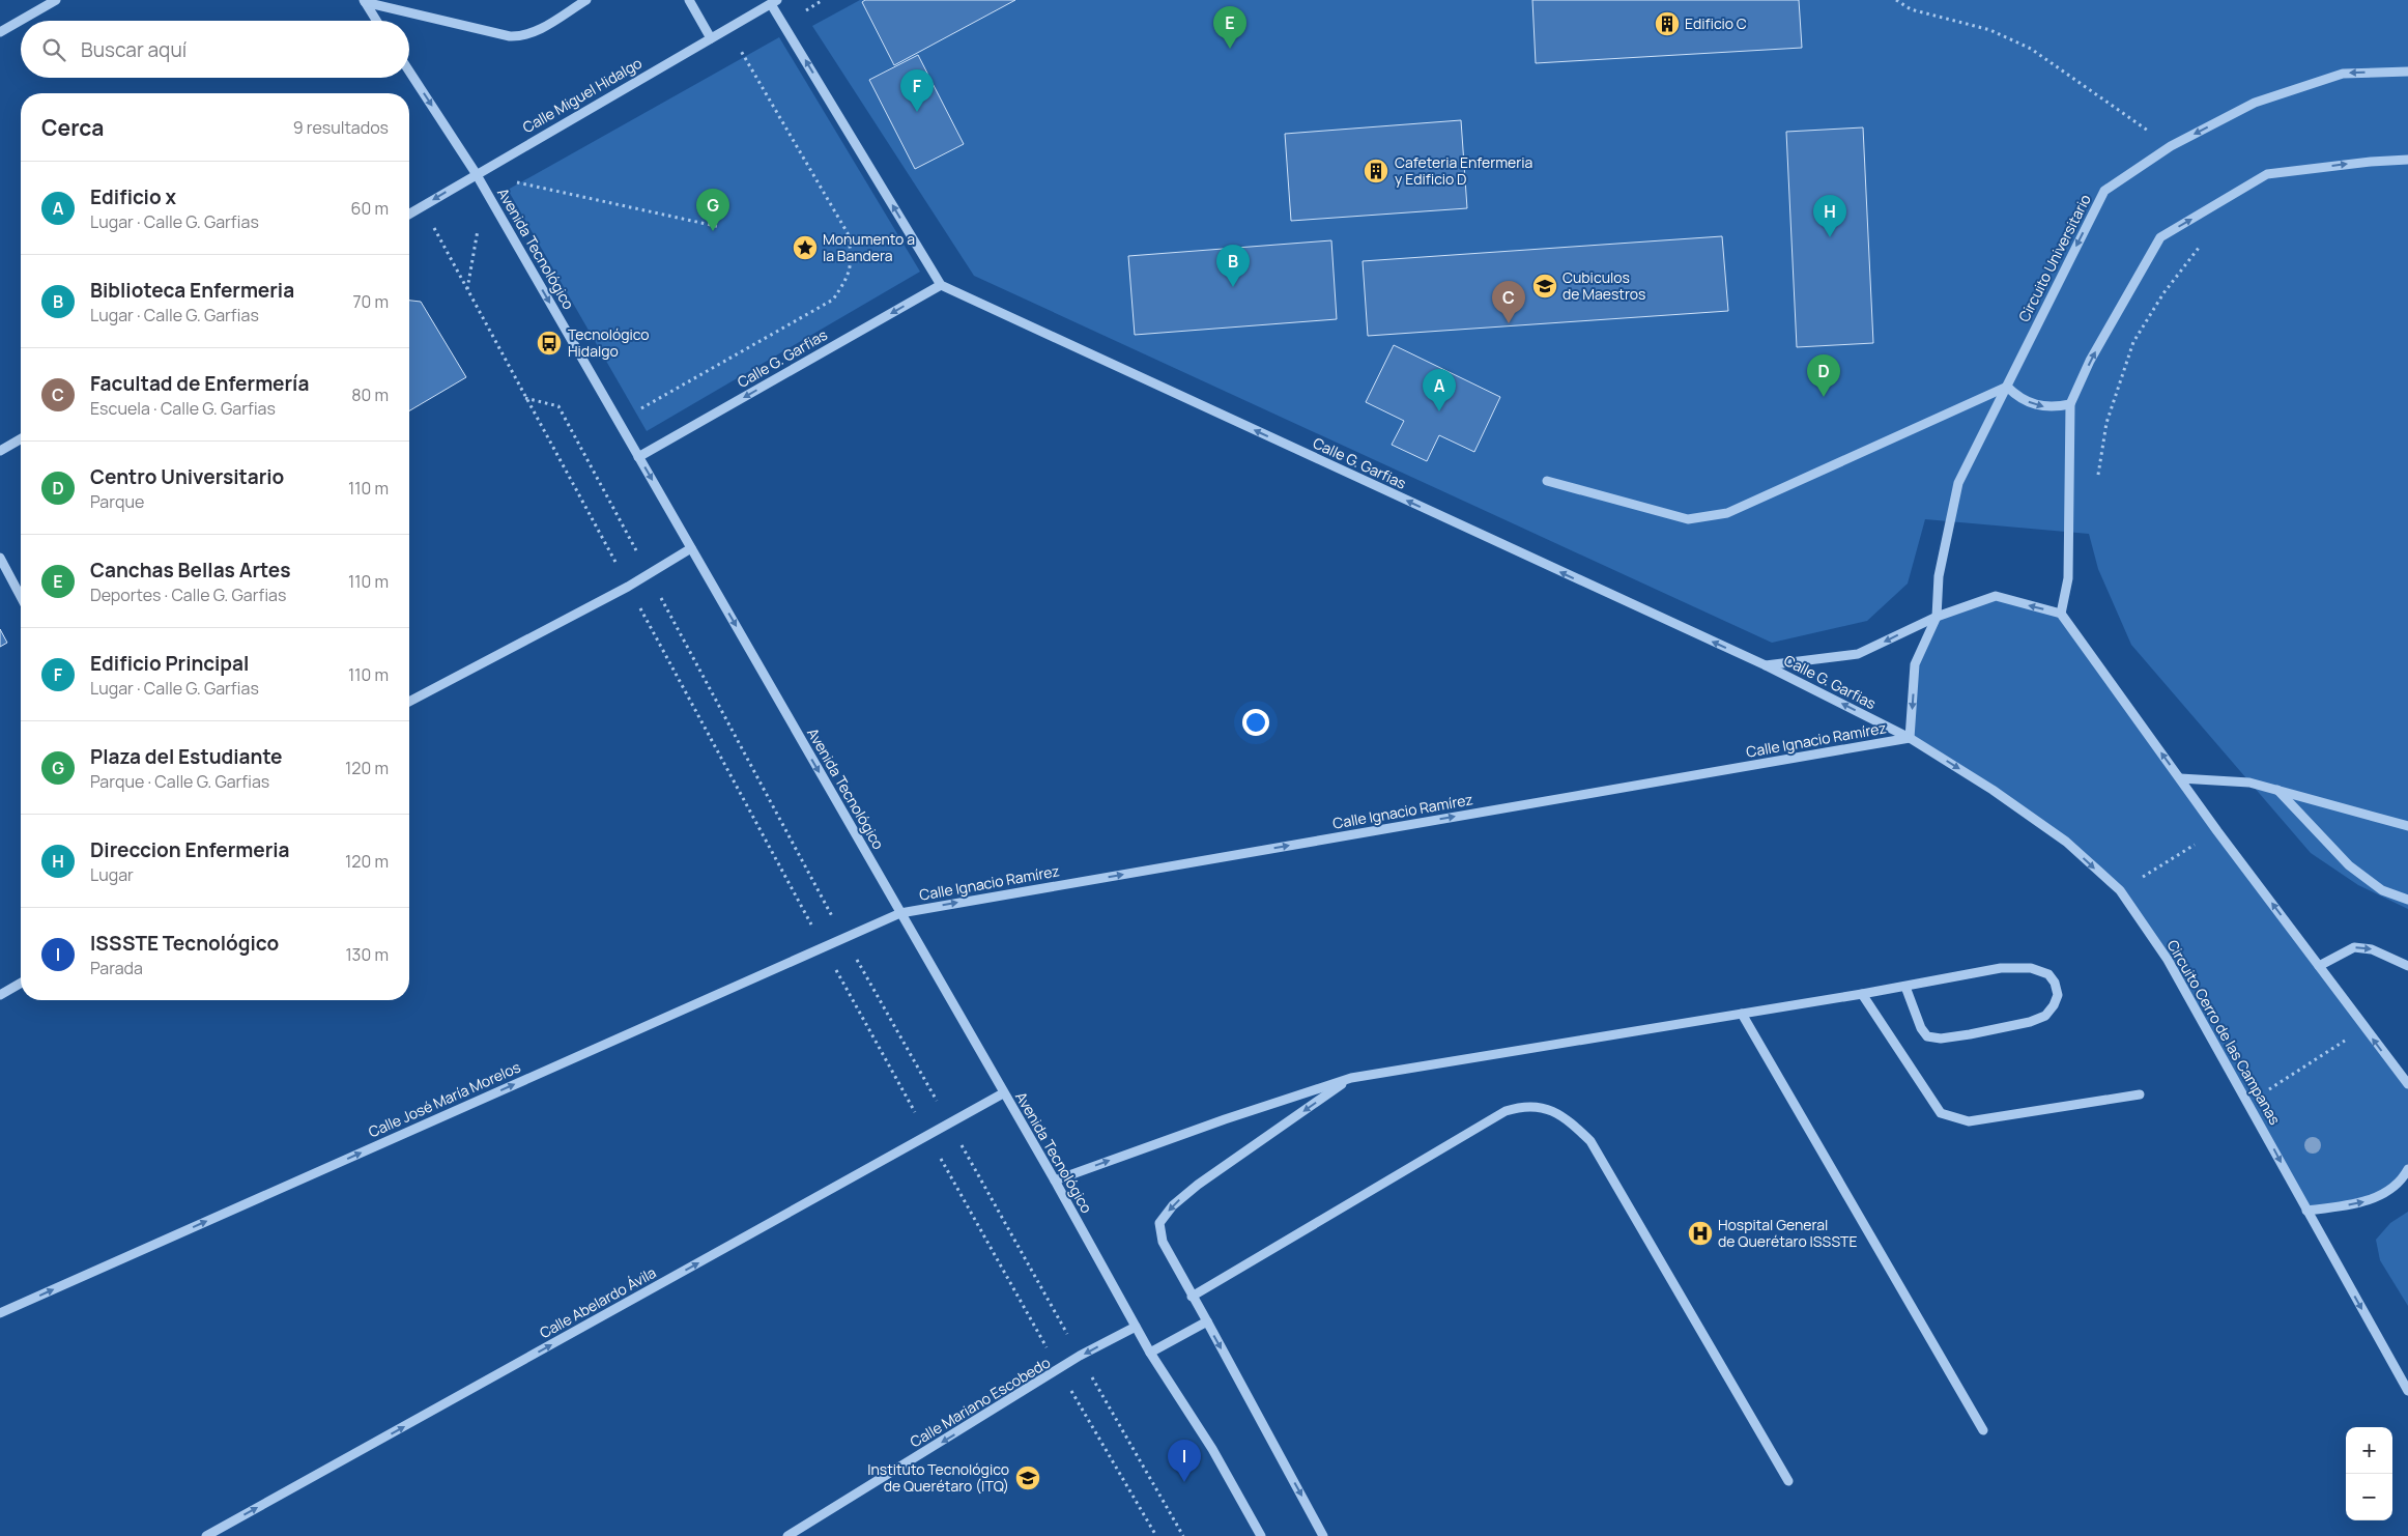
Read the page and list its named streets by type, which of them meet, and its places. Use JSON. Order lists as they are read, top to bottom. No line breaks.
{"streets":{"street":["Calle Miguel Hidalgo","Avenida Tecnológico","Circuito Universitario","Calle G. Garfias","Calle Ignacio Ramírez","Circuito Cerro de las Campanas","Calle José María Morelos","Calle Abelardo Ávila","Calle Mariano Escobedo"]},"crossings":[["Calle Miguel Hidalgo","Avenida Tecnológico"],["Avenida Tecnológico","Calle G. Garfias"],["Avenida Tecnológico","Calle Ignacio Ramírez"],["Avenida Tecnológico","Calle José María Morelos"],["Avenida Tecnológico","Calle Abelardo Ávila"],["Avenida Tecnológico","Calle Mariano Escobedo"],["Circuito Universitario","Calle G. Garfias"],["Circuito Universitario","Calle Ignacio Ramírez"],["Circuito Universitario","Circuito Cerro de las Campanas"],["Calle G. Garfias","Calle Ignacio Ramírez"],["Calle G. Garfias","Circuito Cerro de las Campanas"],["Calle Ignacio Ramírez","Circuito Cerro de las Campanas"],["Calle Ignacio Ramírez","Calle José María Morelos"]],"one_way":["Avenida Tecnológico","Calle G. Garfias","Calle Ignacio Ramírez","Circuito Cerro de las Campanas","Calle José María Morelos","Calle Abelardo Ávila","Calle Mariano Escobedo"],"places":{"building":["Edificio C","Cafeteria Enfermeria y Edificio D"],"place":["Monumento a la Bandera"],"school or university":["Cubiculos de Maestros","Instituto Tecnológico de Querétaro (ITQ)"],"bus stop":["Tecnológico Hidalgo"],"hospital":["Hospital General de Querétaro ISSSTE"]},"page":{"pins":["E","F","G","H","B","C","D","A","I"],"search":"Buscar aquí","heading":["Cerca","9 resultados"],"list":[{"mark":"A","name":"Edificio x","note":"Lugar · Calle G. Garfias","value":"60 m"},{"mark":"B","name":"Biblioteca Enfermeria","note":"Lugar · Calle G. Garfias","value":"70 m"},{"mark":"C","name":"Facultad de Enfermería","note":"Escuela · Calle G. Garfias","value":"80 m"},{"mark":"D","name":"Centro Universitario","note":"Parque","value":"110 m"},{"mark":"E","name":"Canchas Bellas Artes","note":"Deportes · Calle G. Garfias","value":"110 m"},{"mark":"F","name":"Edificio Principal","note":"Lugar · Calle G. Garfias","value":"110 m"},{"mark":"G","name":"Plaza del Estudiante","note":"Parque · Calle G. Garfias","value":"120 m"},{"mark":"H","name":"Direccion Enfermeria","note":"Lugar","value":"120 m"},{"mark":"I","name":"ISSSTE Tecnológico","note":"Parada","value":"130 m"}],"map_buttons":["+","−"]}}
